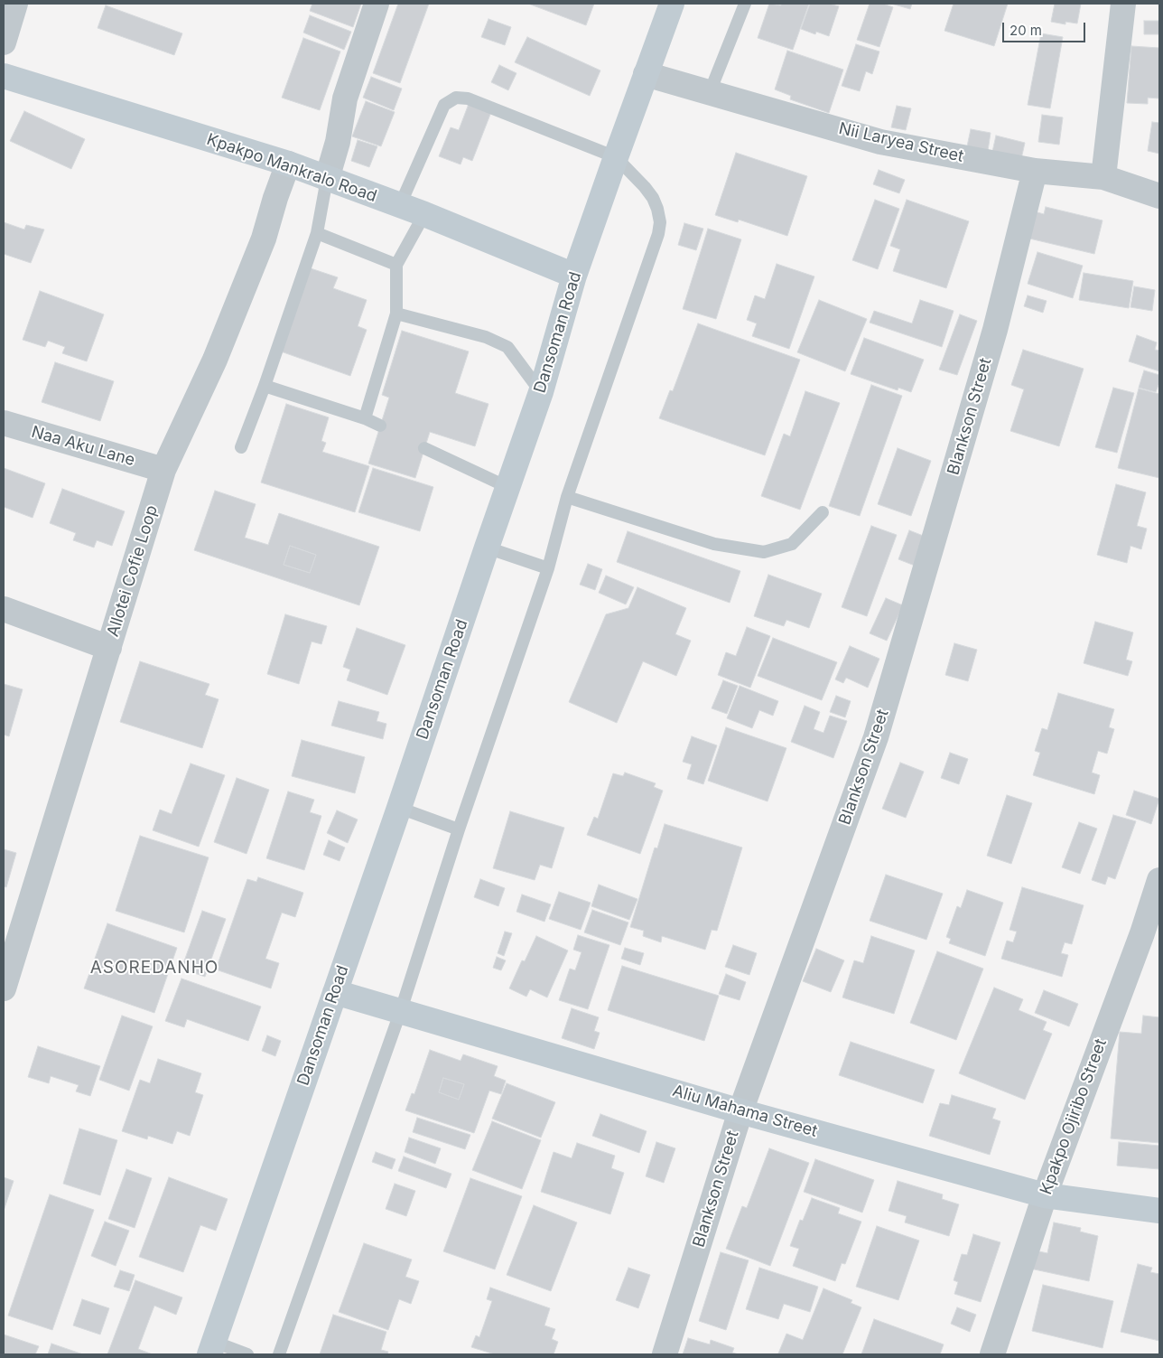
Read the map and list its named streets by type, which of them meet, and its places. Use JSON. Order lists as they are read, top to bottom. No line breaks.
{"streets":{"street":["Nii Laryea Street","Kpakpo Mankralo Road","Dansoman Road","Blankson Street","Naa Aku Lane","Allotei Cofie Loop","Aliu Mahama Street","Kpakpo Ojiribo Street"]},"crossings":[["Nii Laryea Street","Dansoman Road"],["Nii Laryea Street","Blankson Street"],["Kpakpo Mankralo Road","Dansoman Road"],["Kpakpo Mankralo Road","Allotei Cofie Loop"],["Dansoman Road","Aliu Mahama Street"],["Blankson Street","Aliu Mahama Street"],["Naa Aku Lane","Allotei Cofie Loop"],["Aliu Mahama Street","Kpakpo Ojiribo Street"]],"districts":["ASOREDANHO"],"scale_bar":"20 m"}
